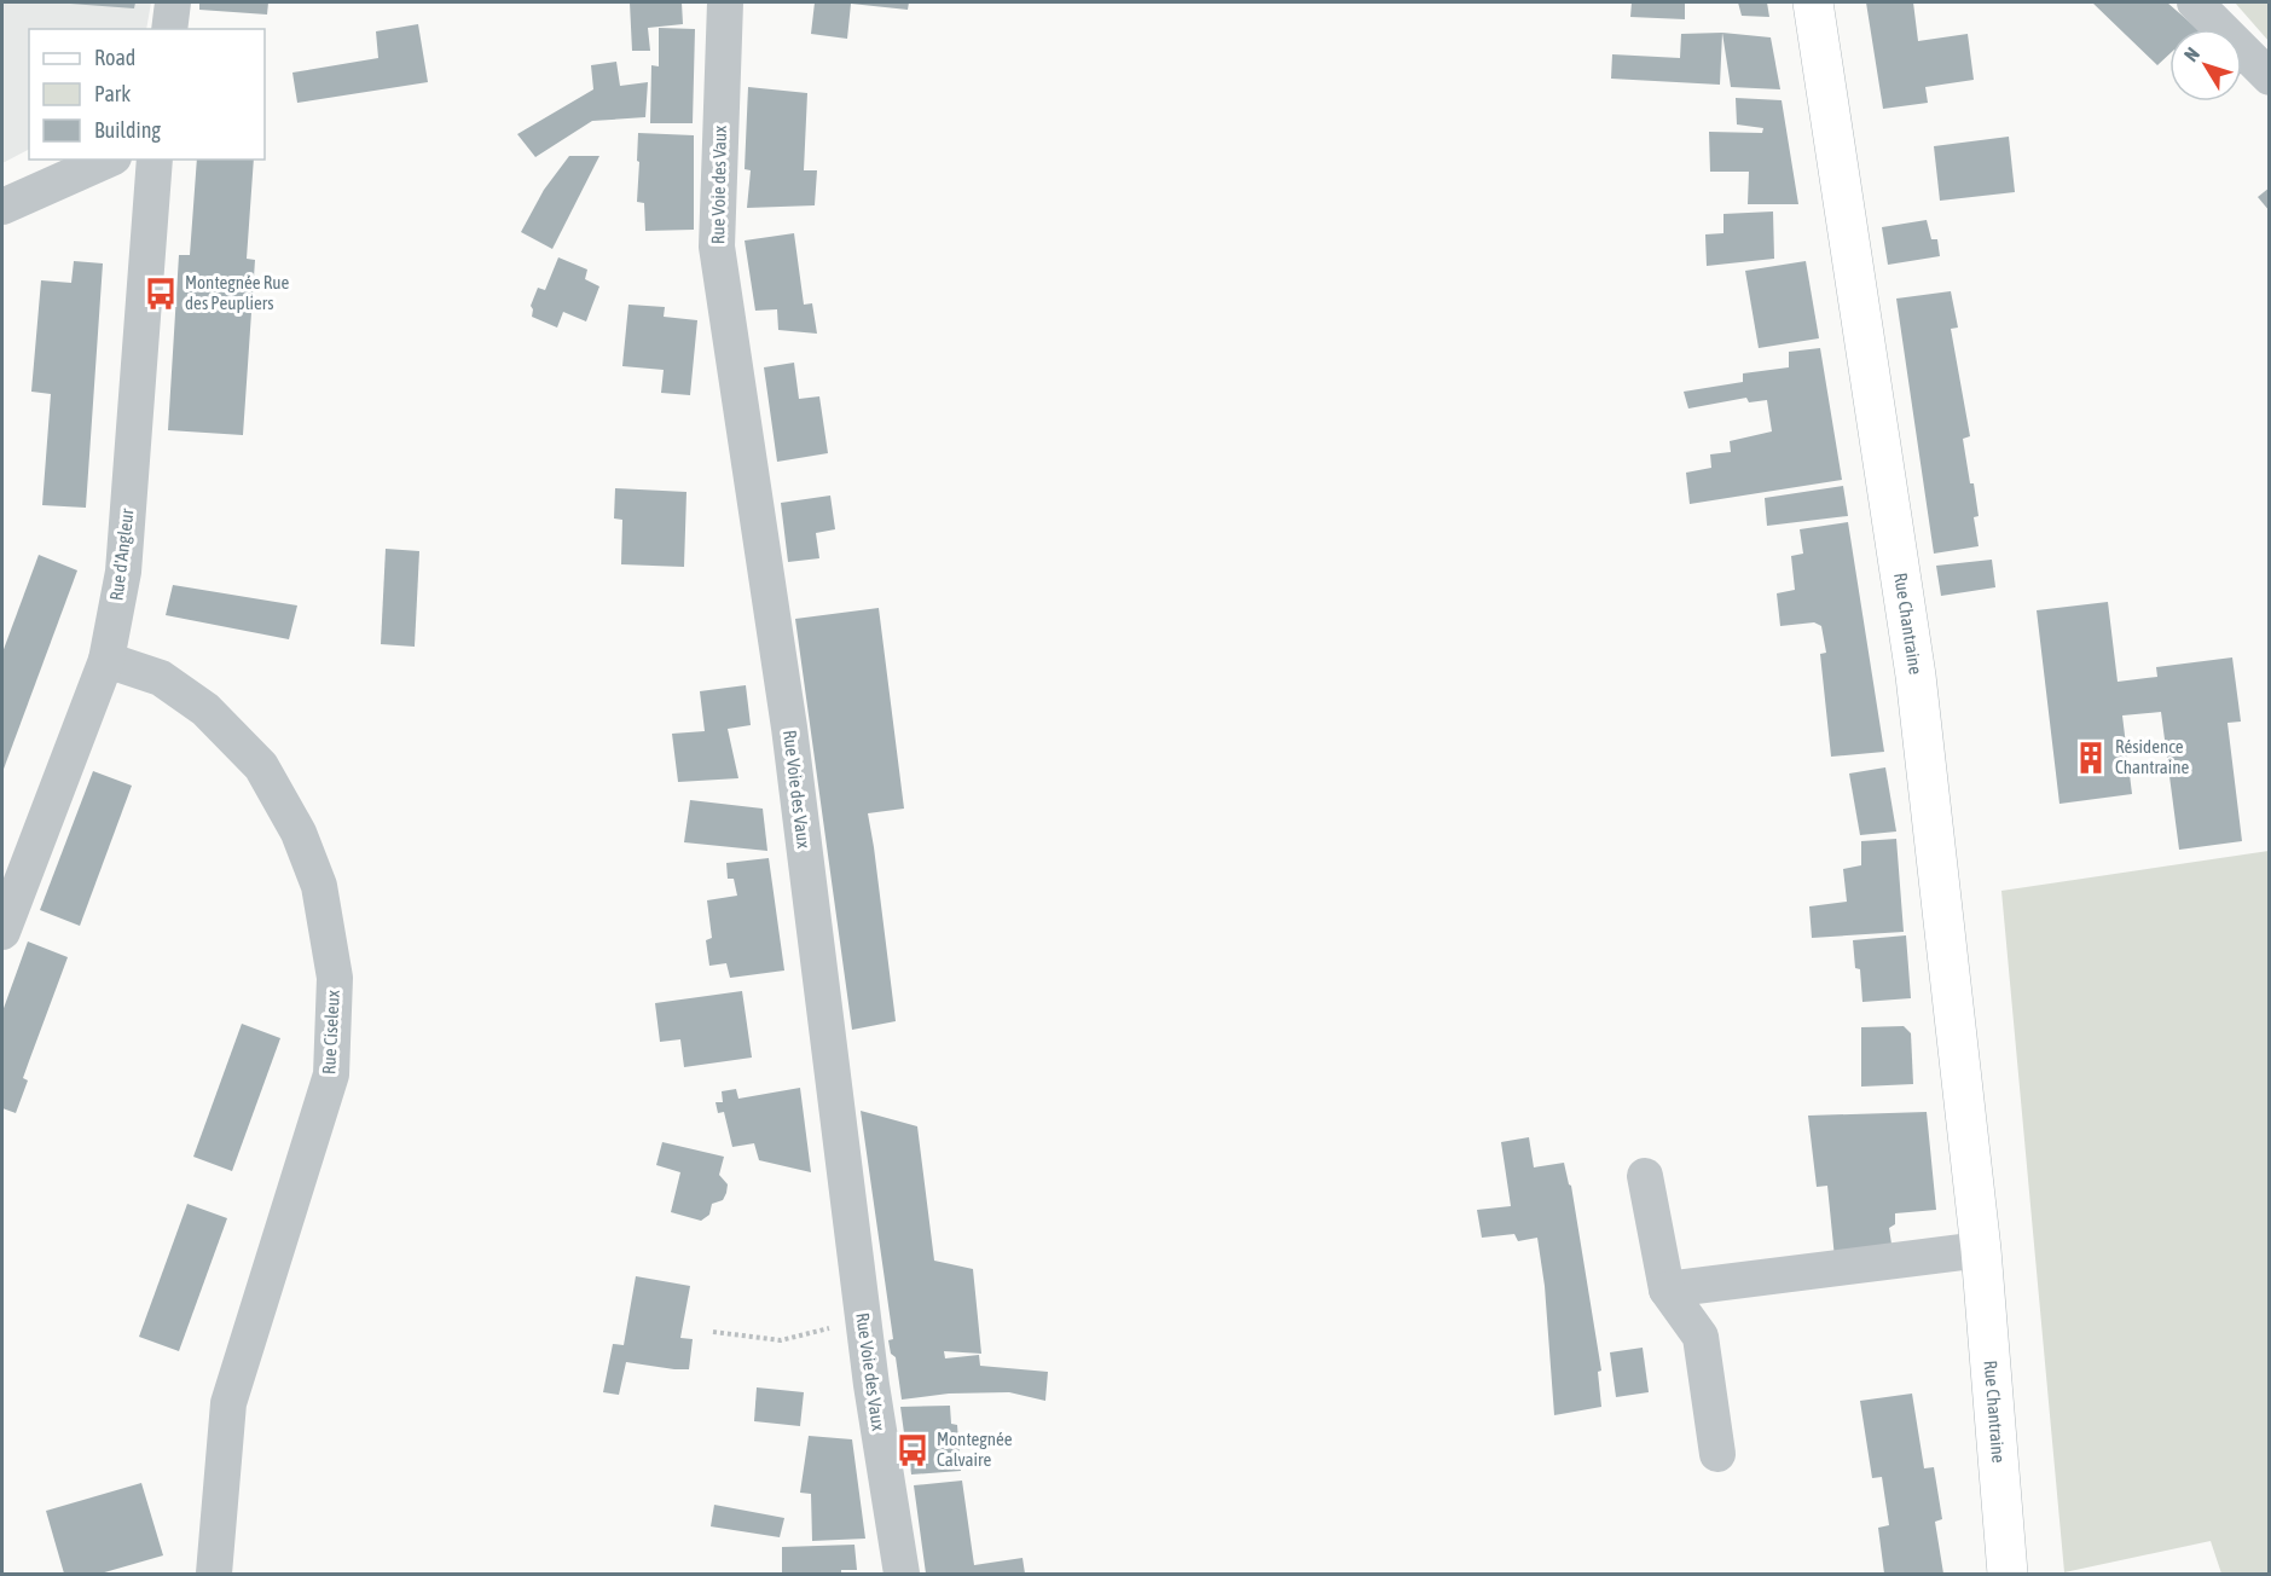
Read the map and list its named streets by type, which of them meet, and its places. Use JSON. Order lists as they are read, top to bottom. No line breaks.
{"streets":{"street":["Rue Voie des Vaux","Rue d'Angleur","Rue Chantraine","Rue Ciseleux"]},"crossings":[["Rue d'Angleur","Rue Ciseleux"]],"places":{"bus stop":["Montegnée Rue des Peupliers","Montegnée Calvaire"],"building":["Résidence Chantraine"]},"legend":["Road","Park","Building"],"north":"top left"}
